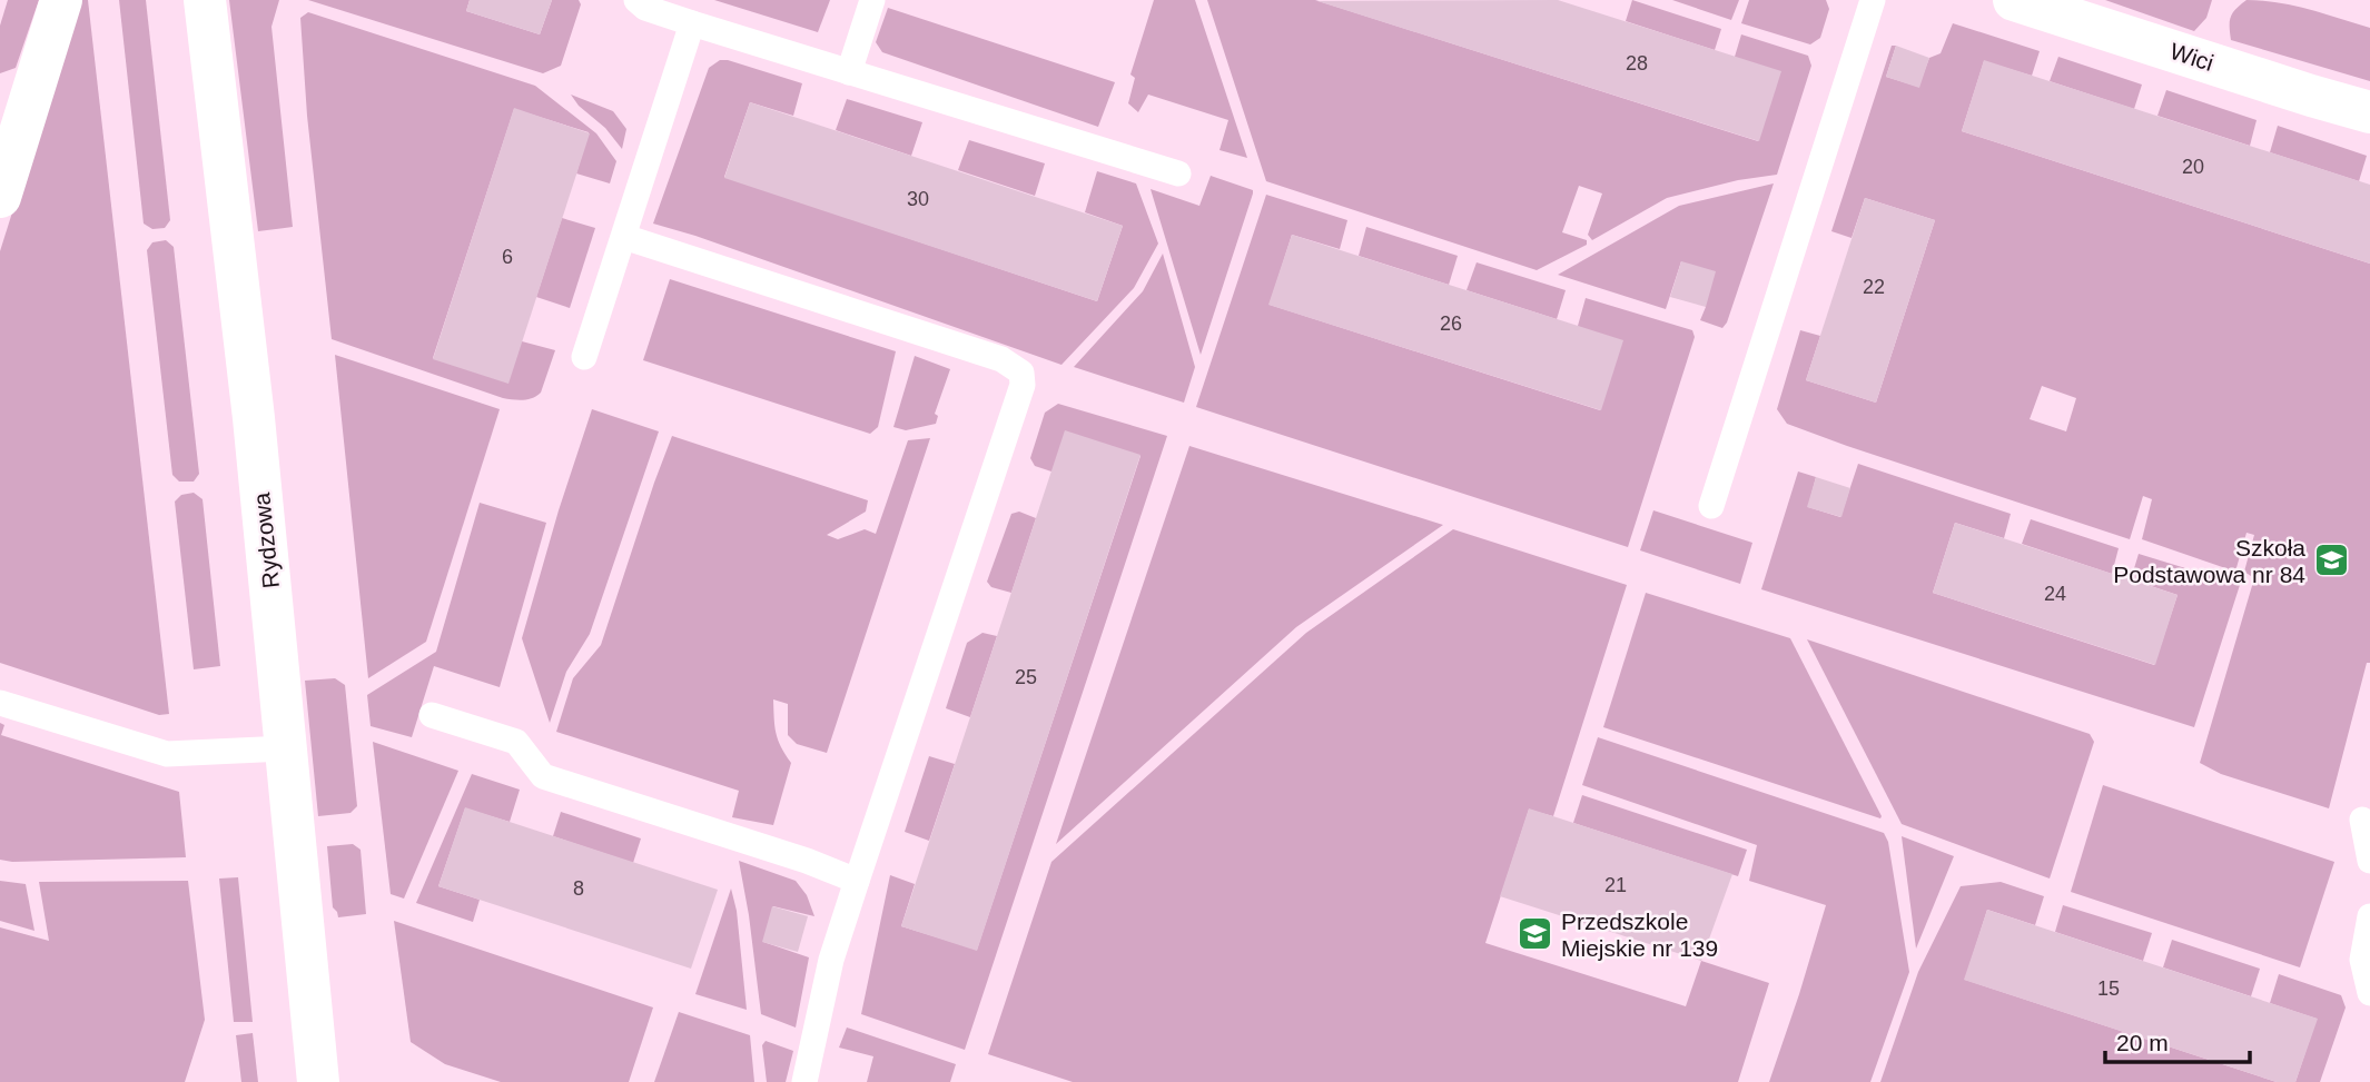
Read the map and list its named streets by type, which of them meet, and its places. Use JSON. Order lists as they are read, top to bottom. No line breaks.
{"streets":{"street":["Wici","Rydzowa"]},"places":{"school or university":["Szkoła Podstawowa nr 84","Przedszkole Miejskie nr 139"]},"house_numbers":["28","20","30","6","22","26","24","25","21","8","15"],"scale_bar":"20 m"}
